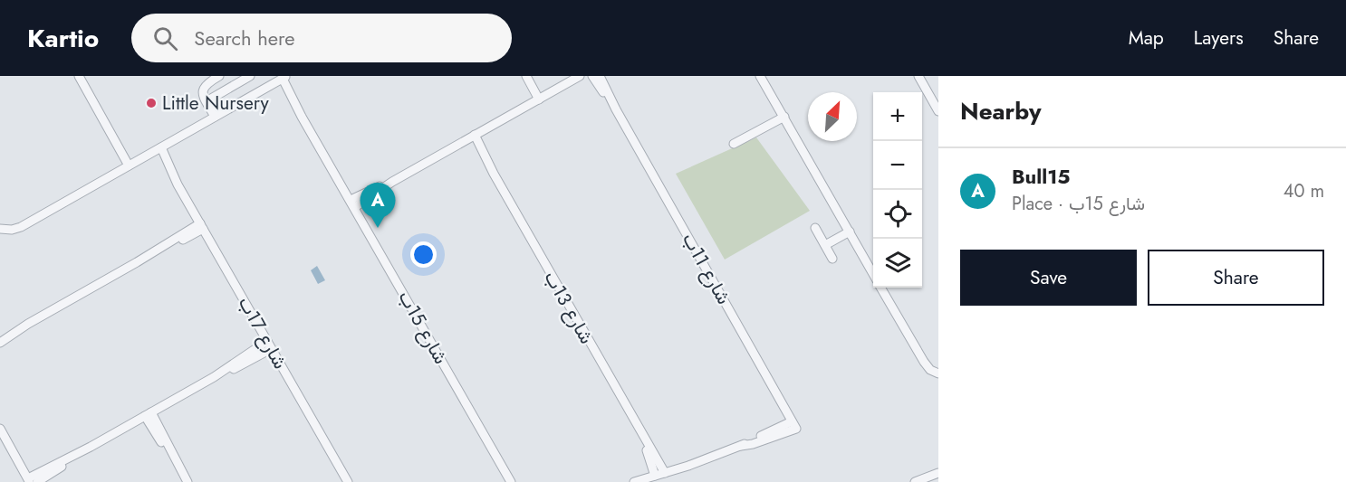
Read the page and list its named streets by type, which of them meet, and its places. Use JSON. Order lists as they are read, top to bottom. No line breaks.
{"streets":{"street":["شارع 11ب","شارع 13ب","شارع 15ب","شارع 17ب"]},"crossings":[["شارع 11ب","شارع 13ب"]],"places":["Little Nursery"],"north":"top right","page":{"header":"Kartio","search":"Search here","nav":["Map","Layers","Share"],"heading":"Nearby","map_buttons":["+","−"],"list":[{"mark":"A","name":"Bull15","note":"Place · شارع 15ب","value":"40 m"}],"pins":"A","buttons":["Save","Share"]}}
